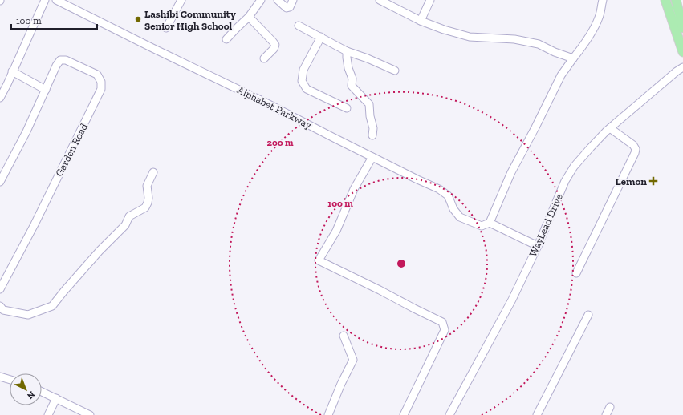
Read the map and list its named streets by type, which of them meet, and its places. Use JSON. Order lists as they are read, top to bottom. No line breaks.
{"streets":{"street":["Alphabet Parkway","Garden Road","WayLead Drive"]},"places":{"other":["Lashibi Community Senior High School"],"health":["Lemon"]},"scale_bar":"100 m","north":"bottom right","rings":["200 m","100 m"]}
